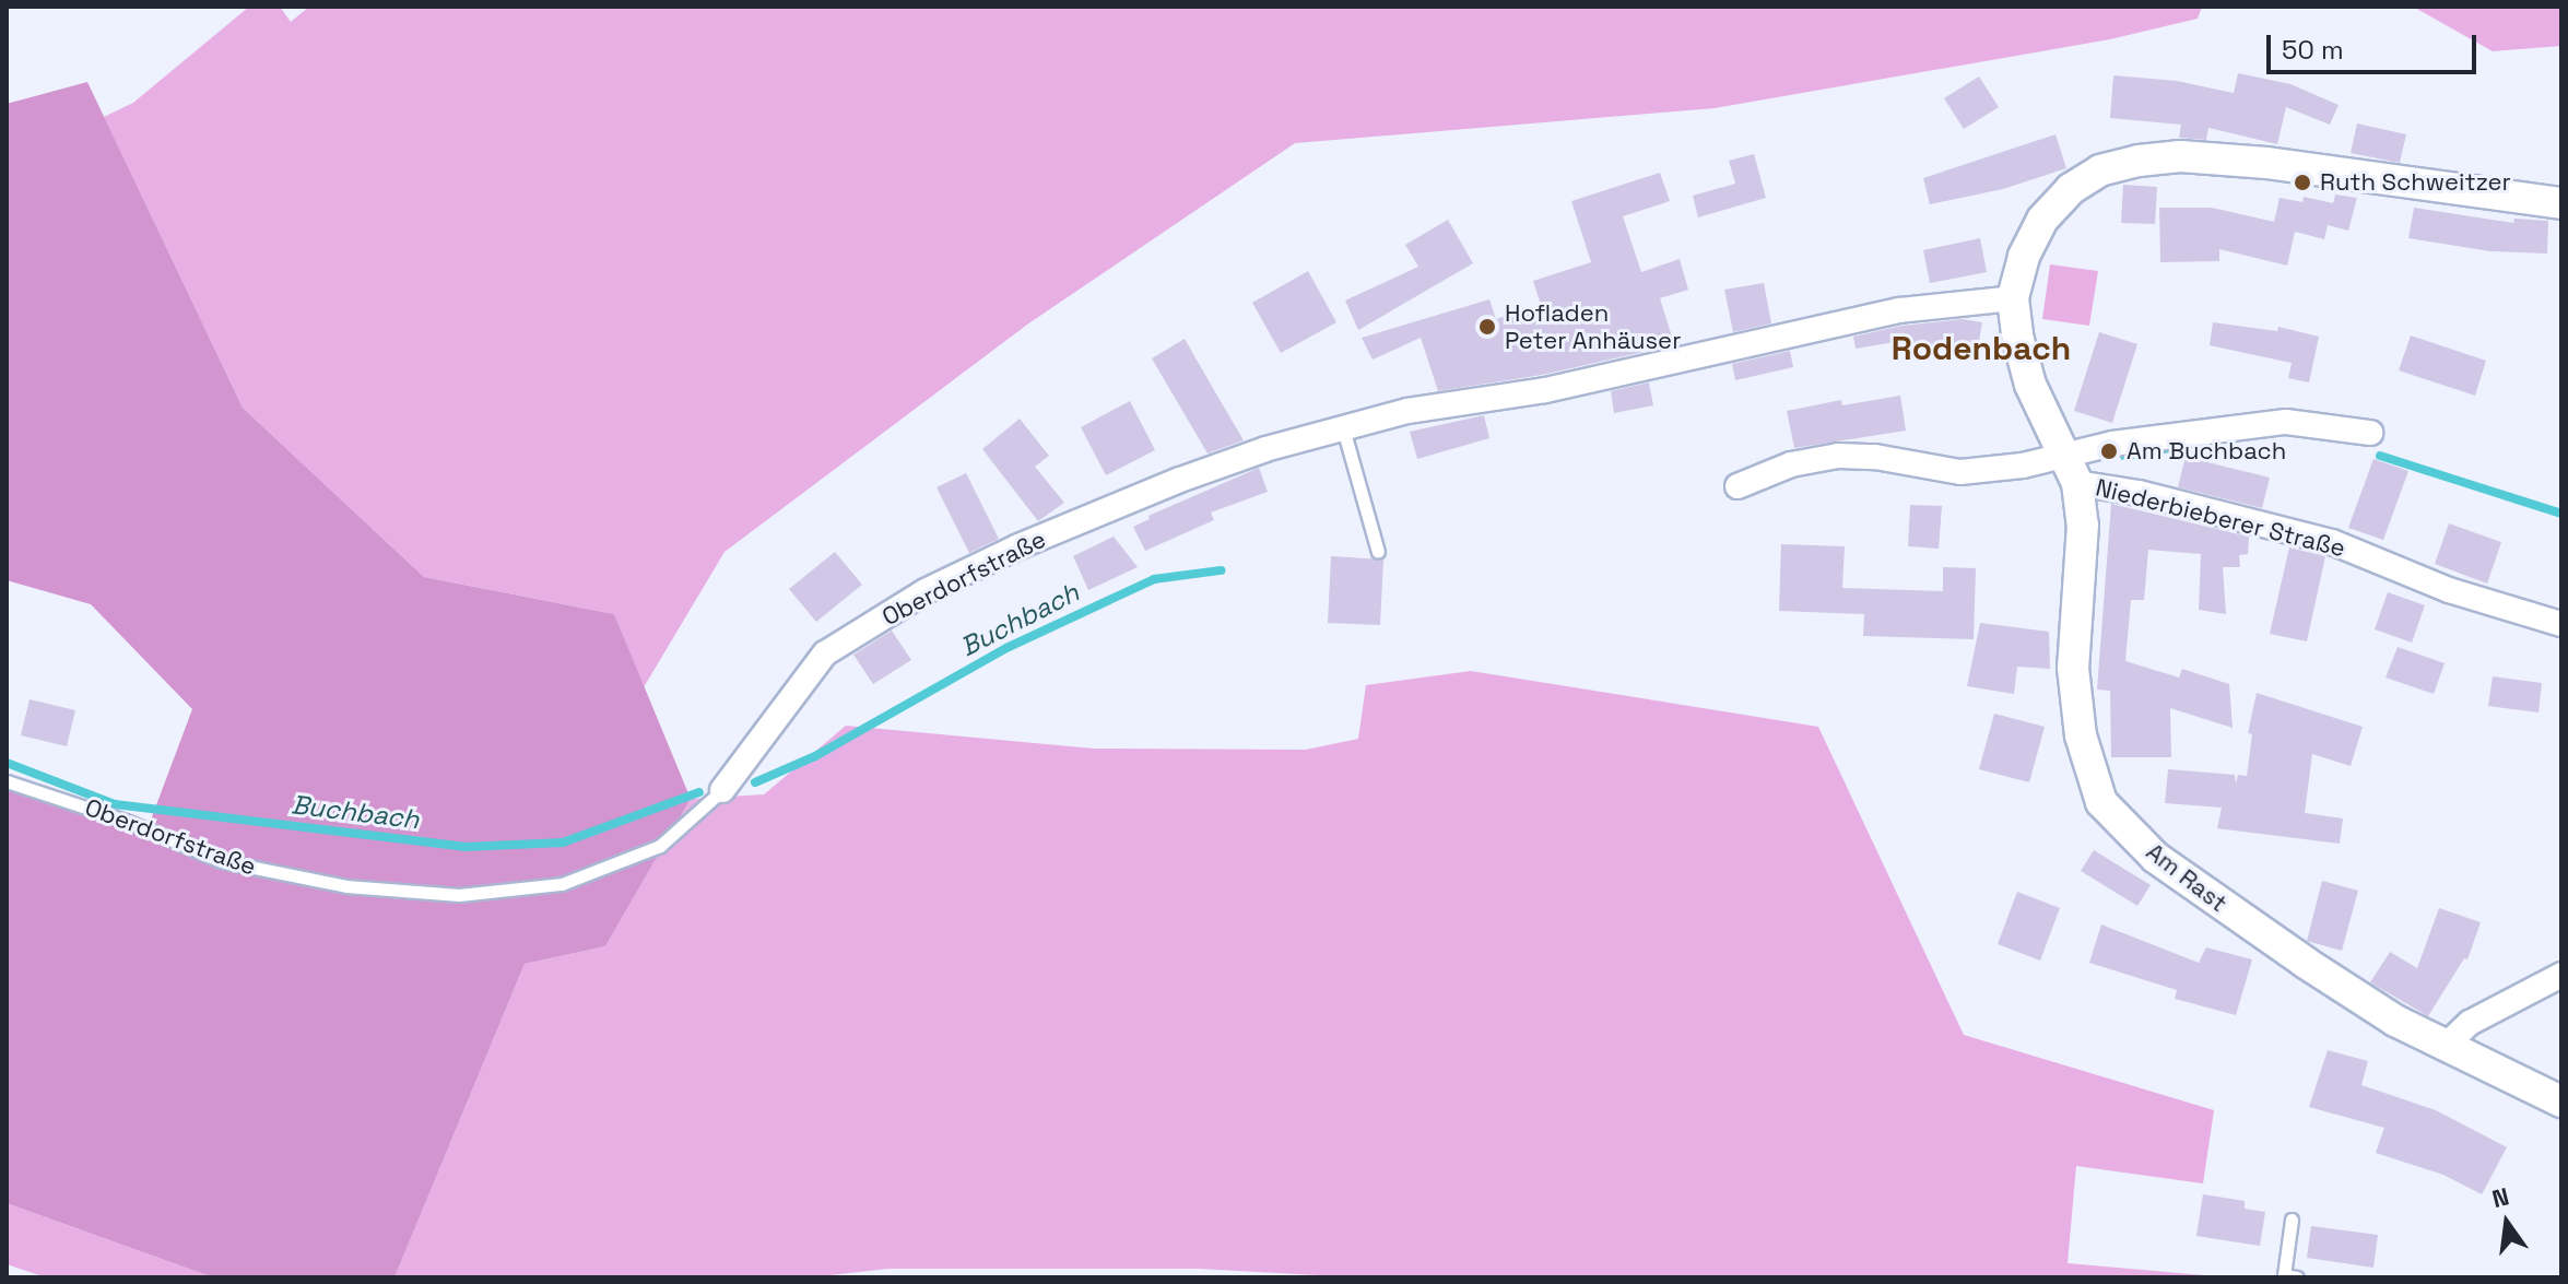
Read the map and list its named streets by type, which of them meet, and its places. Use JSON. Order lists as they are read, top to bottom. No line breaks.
{"streets":{"street":["Niederbieberer Straße","Oberdorfstraße","Am Rast"]},"crossings":[["Niederbieberer Straße","Am Rast"],["Oberdorfstraße","Am Rast"]],"districts":["Rodenbach"],"water":["Buchbach"],"places":["Ruth Schweitzer","Hofladen Peter Anhäuser","Am Buchbach"],"scale_bar":"50 m","north":"top"}
